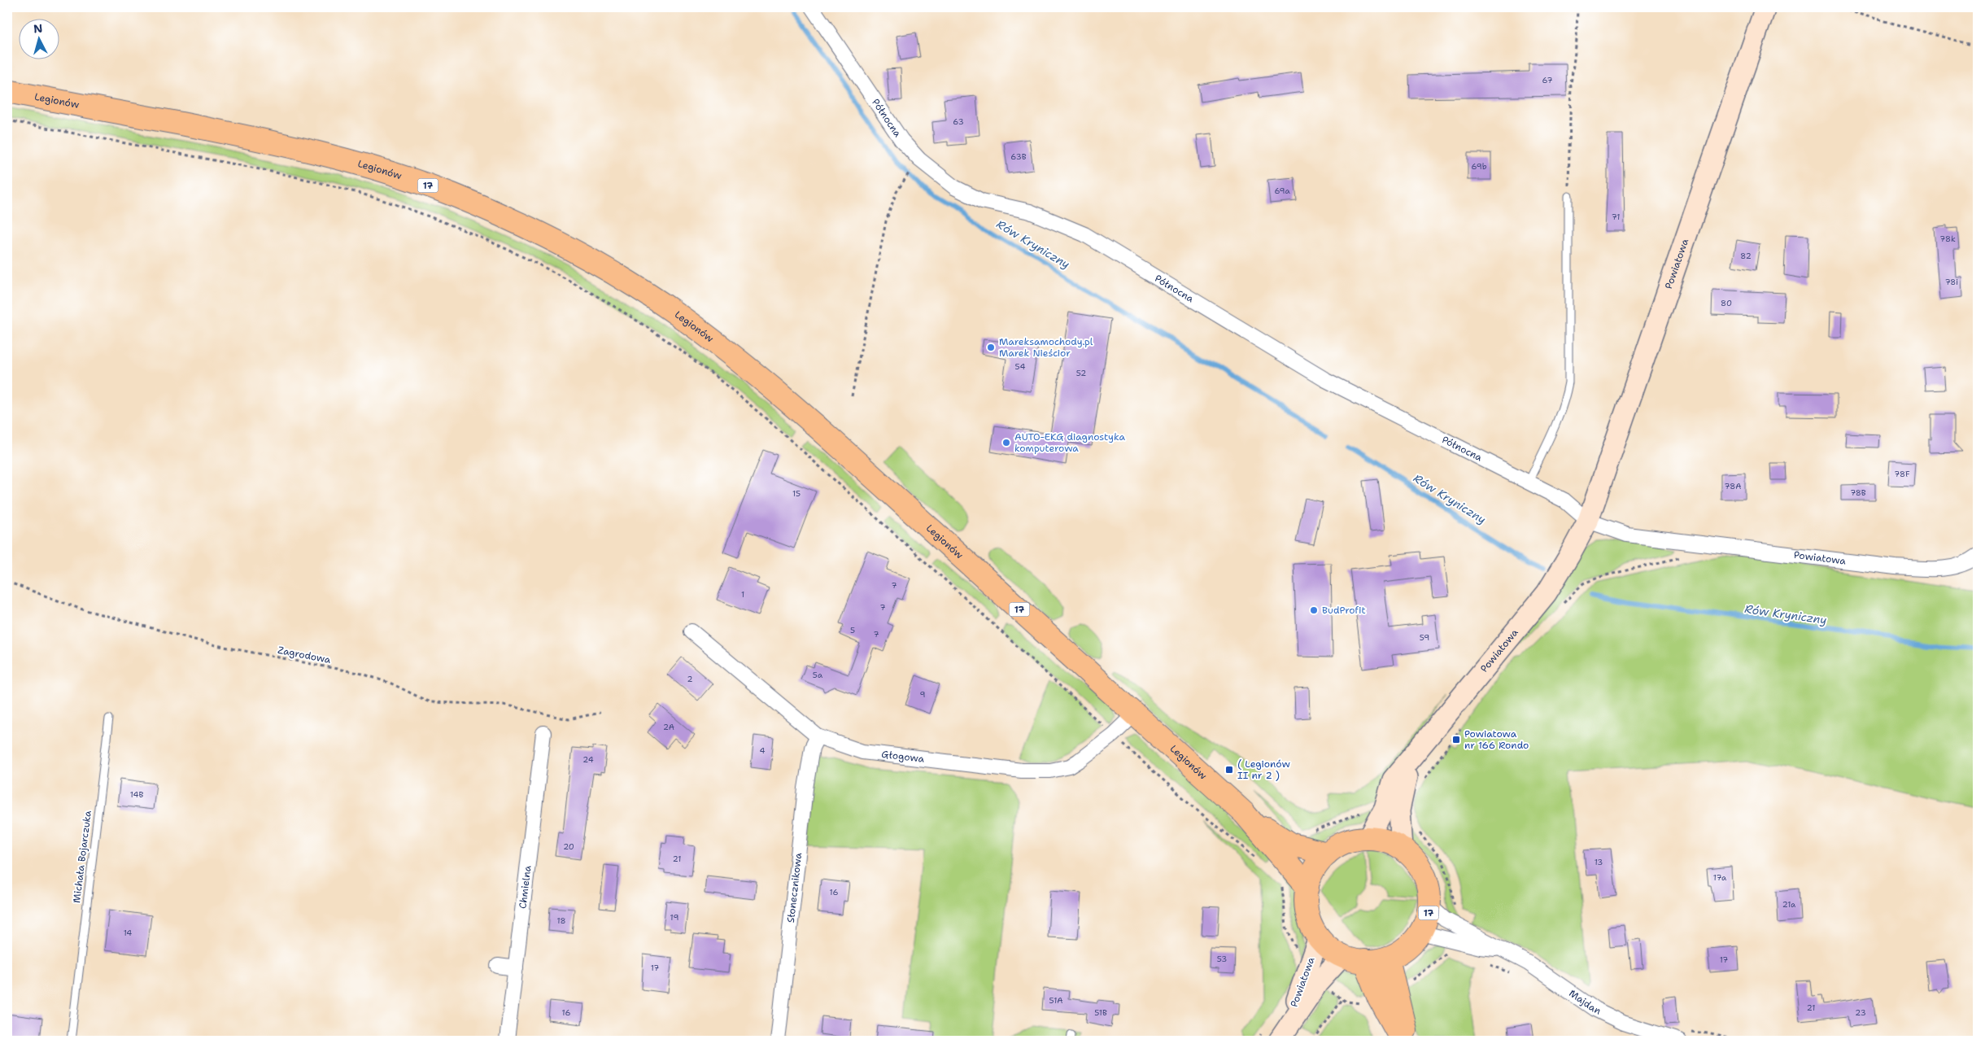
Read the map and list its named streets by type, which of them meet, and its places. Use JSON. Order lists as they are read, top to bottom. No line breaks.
{"streets":{"highway":["Legionów","17"],"main road":["Powiatowa"],"street":["Północna","Głogowa","Chmielna","Słonecznikowa","Majdan"],"lane":["Michała Bojarczuka"],"path":["Zagrodowa"]},"crossings":[["Legionów","17"],["Legionów","Powiatowa"],["Legionów","Głogowa"],["Legionów","Majdan"],["Północna","Powiatowa"],["17","Powiatowa"],["17","Majdan"],["Powiatowa","Majdan"],["Głogowa","Słonecznikowa"]],"water":["Rów Kryniczny"],"places":{"other":["Mareksamochody.pl Marek Nieścior","AUTO-EKG diagnostyka komputerowa","BudProfit"],"transit":["Powiatowa nr 166 Rondo","( Legionów II nr 2 )"]},"house_numbers":["67","63","63B","69b","69a","71","78k","82","78i","80","54","52","78F","78A","78B","15","7","1","7","5","7","59","5a","2","9","2A","4","24","14B","20","21","13","17a","16","21a","19","18","14","53","17","17","51A","21","16","51B","23"],"north":"top"}
